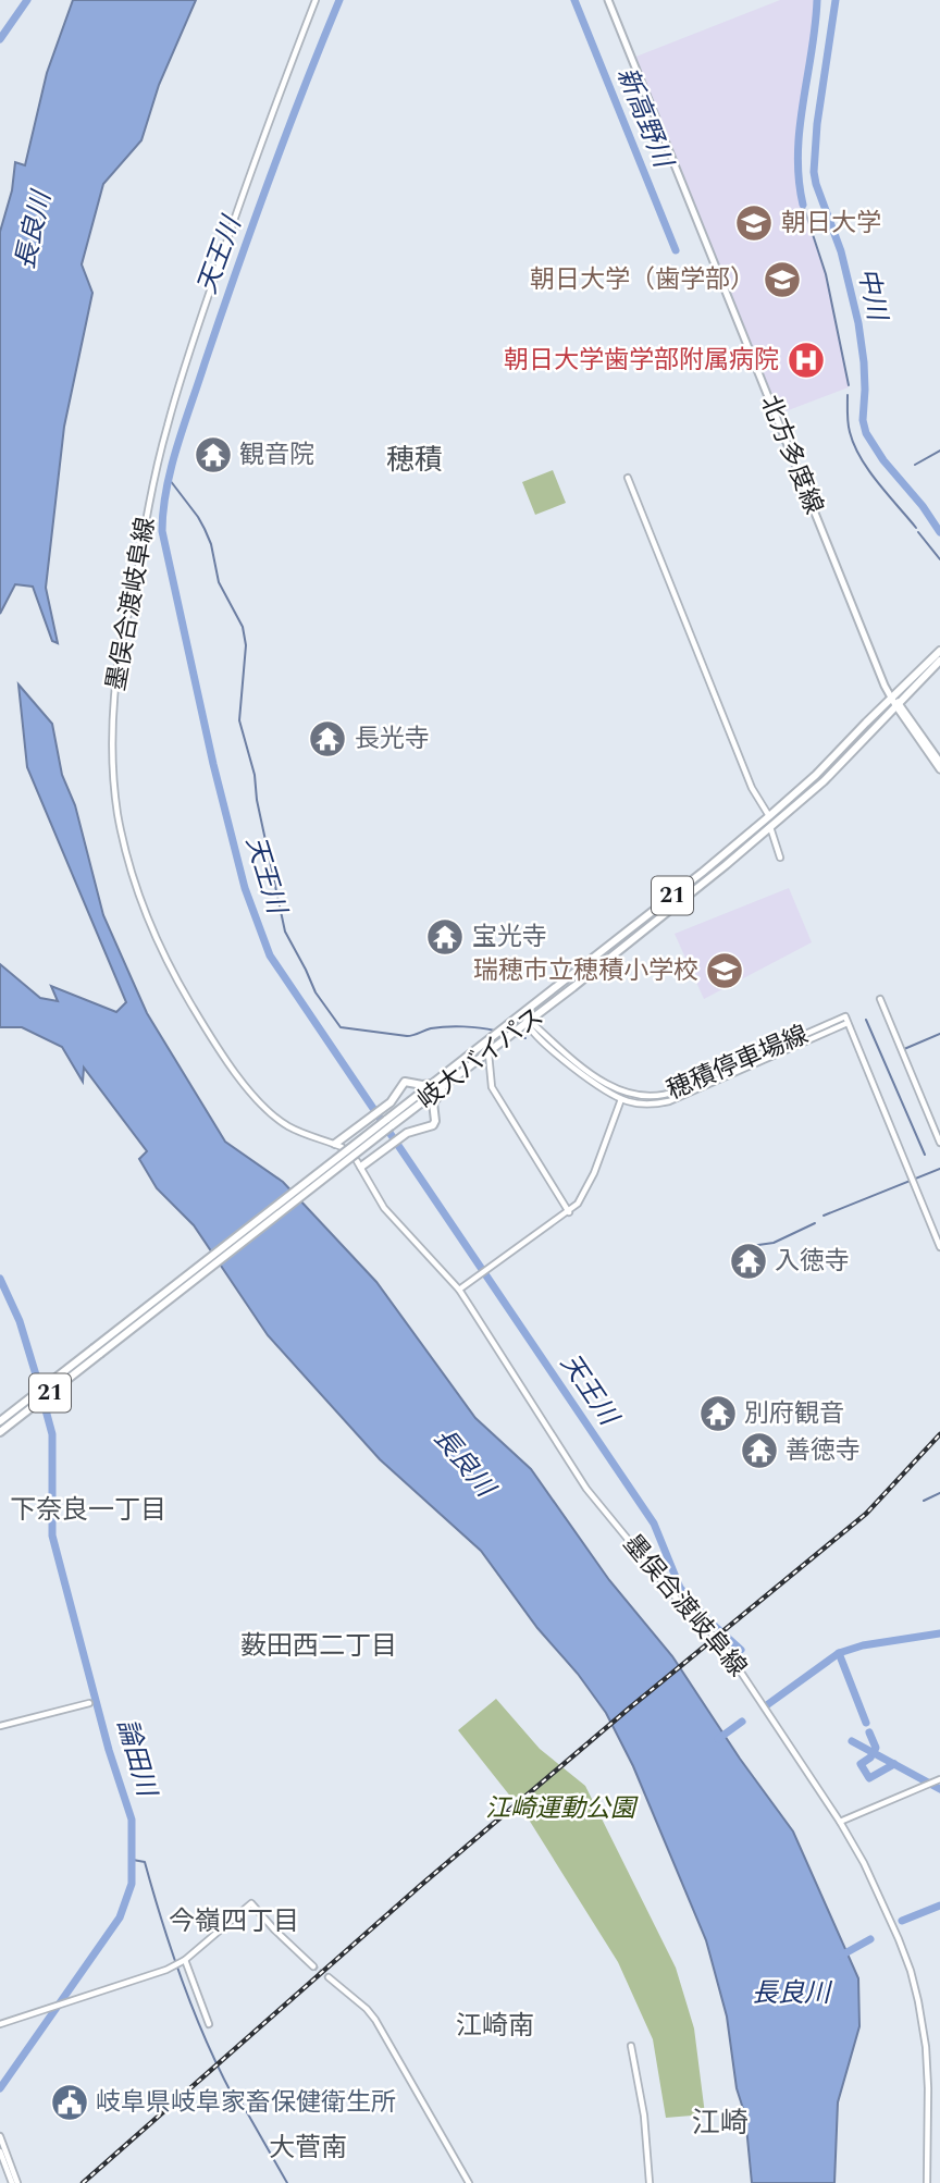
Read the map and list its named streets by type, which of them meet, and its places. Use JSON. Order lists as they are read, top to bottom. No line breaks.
{"streets":{"highway":["21","岐大バイパス"],"main road":["北方多度線","墨俣合渡岐阜線","穂積停車場線"]},"crossings":[["北方多度線","岐大バイパス"],["岐大バイパス","穂積停車場線"]],"districts":["穂積","下奈良一丁目","薮田西二丁目","今嶺四丁目","江崎南","江崎","大菅南"],"water":["新高野川","長良川","天王川","中川","論田川"],"parks":["江崎運動公園"],"places":{"school or university":["朝日大学","朝日大学（歯学部）","瑞穂市立穂積小学校"],"hospital":["朝日大学歯学部附属病院"],"temple":["観音院","長光寺","宝光寺","入徳寺","別府観音","善徳寺"],"public building":["岐阜県岐阜家畜保健衛生所"]}}
